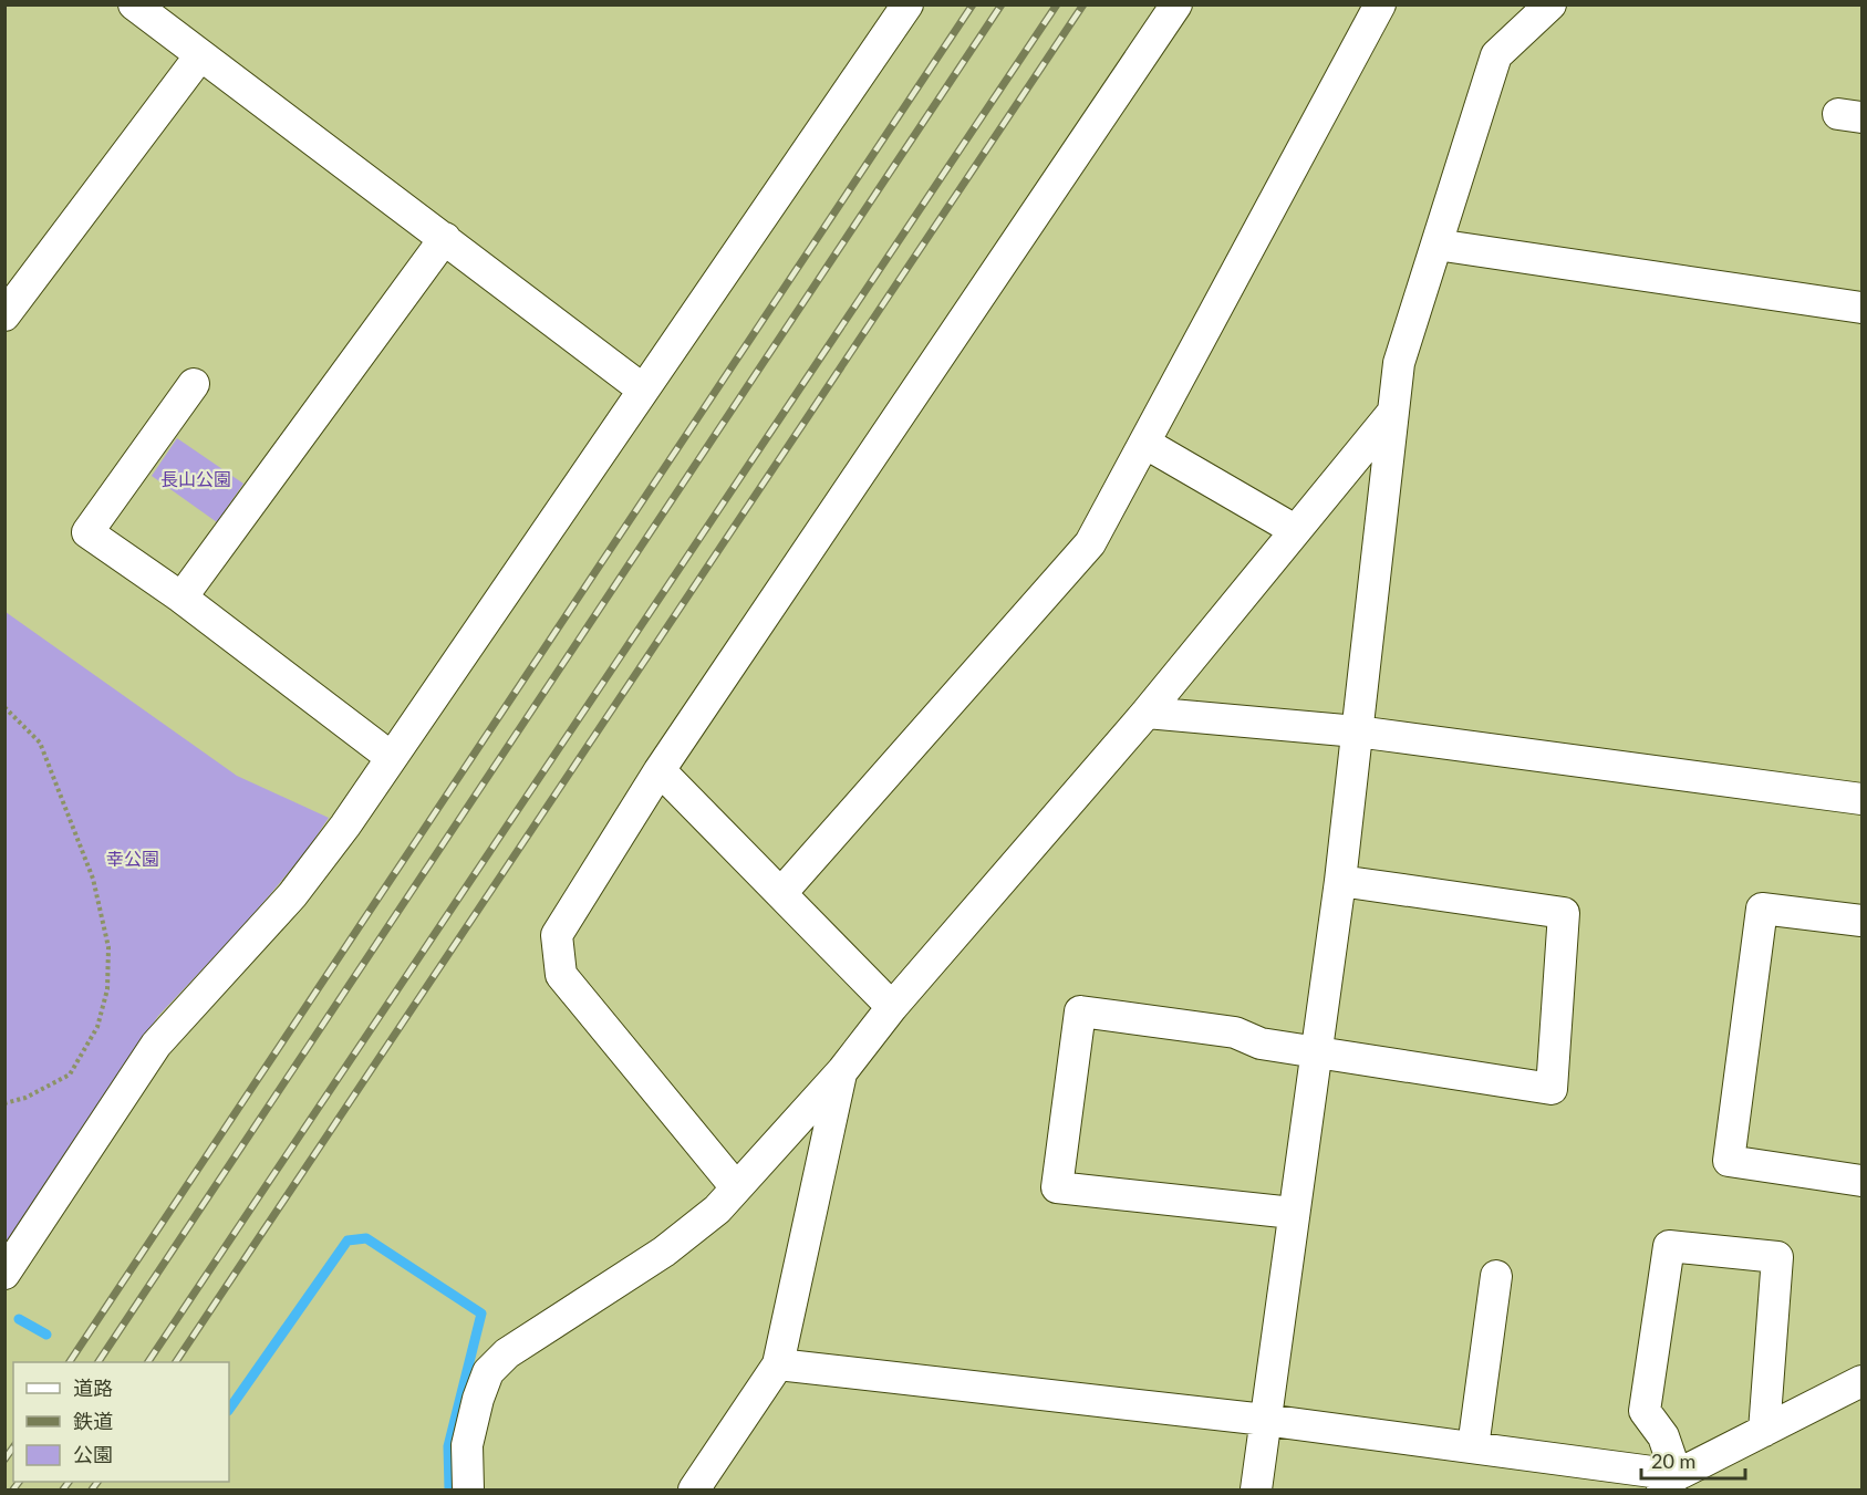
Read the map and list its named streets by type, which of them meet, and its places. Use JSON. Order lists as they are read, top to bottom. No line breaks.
{"parks":["長山公園","幸公園"],"legend":["道路","鉄道","公園"],"scale_bar":"20 m"}
